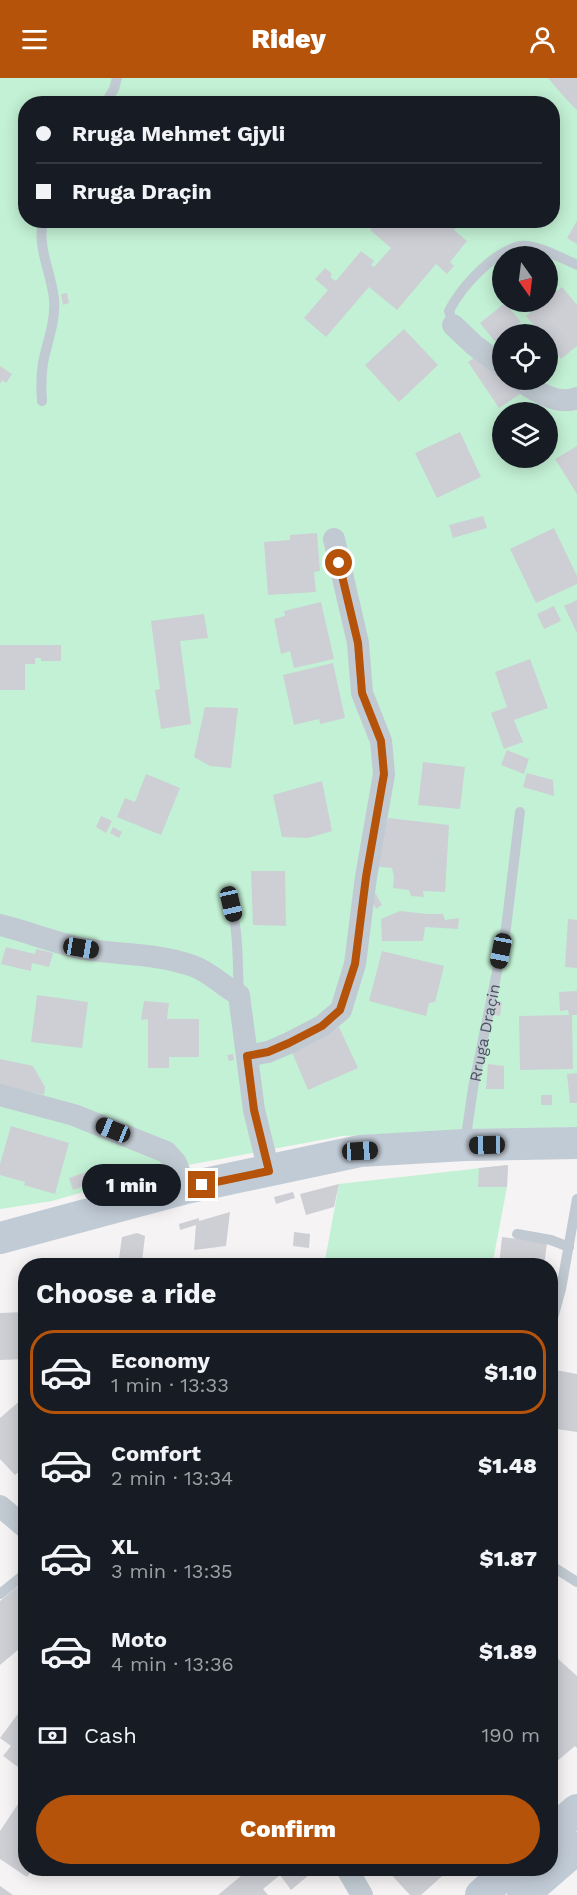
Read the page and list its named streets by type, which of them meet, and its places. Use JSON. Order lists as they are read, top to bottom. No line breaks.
{"streets":{"lane":["Rruga Draçin"]},"north":"bottom","page":{"header":"Ridey","banner":["Rruga Mehmet Gjyli","Rruga Draçin"],"bubble":"1 min","heading":"Choose a ride","list":[{"name":"Economy","note":"1 min · 13:33","value":"$1.10"},{"name":"Comfort","note":"2 min · 13:34","value":"$1.48"},{"name":"XL","note":"3 min · 13:35","value":"$1.87"},{"name":"Moto","note":"4 min · 13:36","value":"$1.89"}],"pay":["Cash","190 m"],"buttons":"Confirm"}}
